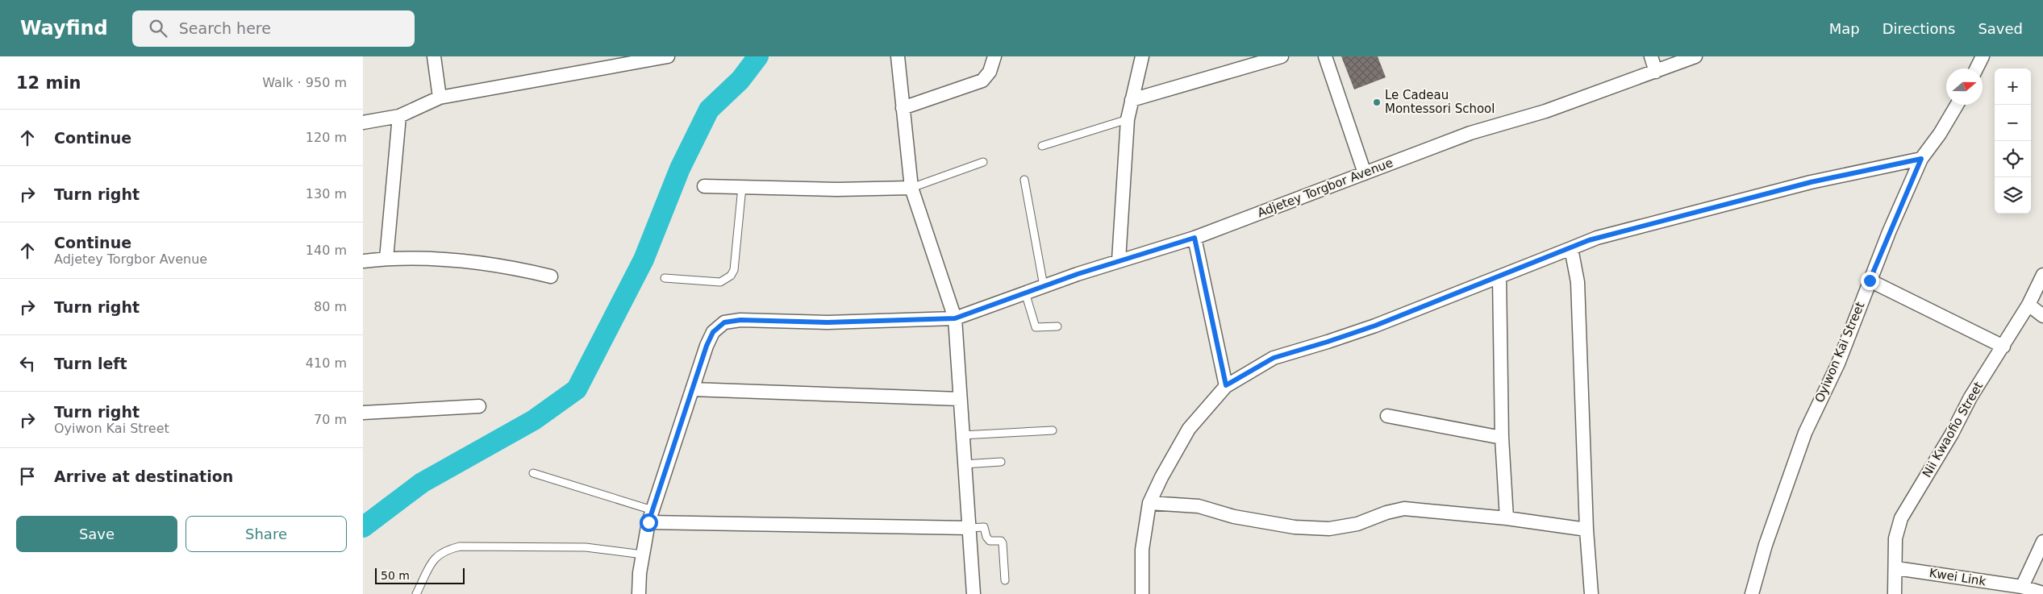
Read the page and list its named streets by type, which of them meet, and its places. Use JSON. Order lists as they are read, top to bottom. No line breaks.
{"streets":{"street":["Adjetey Torgbor Avenue","Oyiwon Kai Street","Nii Kwaofio Street","Kwei Link"]},"crossings":[["Nii Kwaofio Street","Kwei Link"]],"places":["Le Cadeau Montessori School"],"scale_bar":"50 m","north":"right","page":{"header":"Wayfind","search":"Search here","nav":["Map","Directions","Saved"],"heading":["12 min","Walk · 950 m"],"map_buttons":["+","−"],"list":[["Continue","120 m"],["Turn right","130 m"],["Continue","Adjetey Torgbor Avenue","140 m"],["Turn right","80 m"],["Turn left","410 m"],["Turn right","Oyiwon Kai Street","70 m"],"Arrive at destination"],"buttons":["Save","Share"],"scale":"50 m"}}
